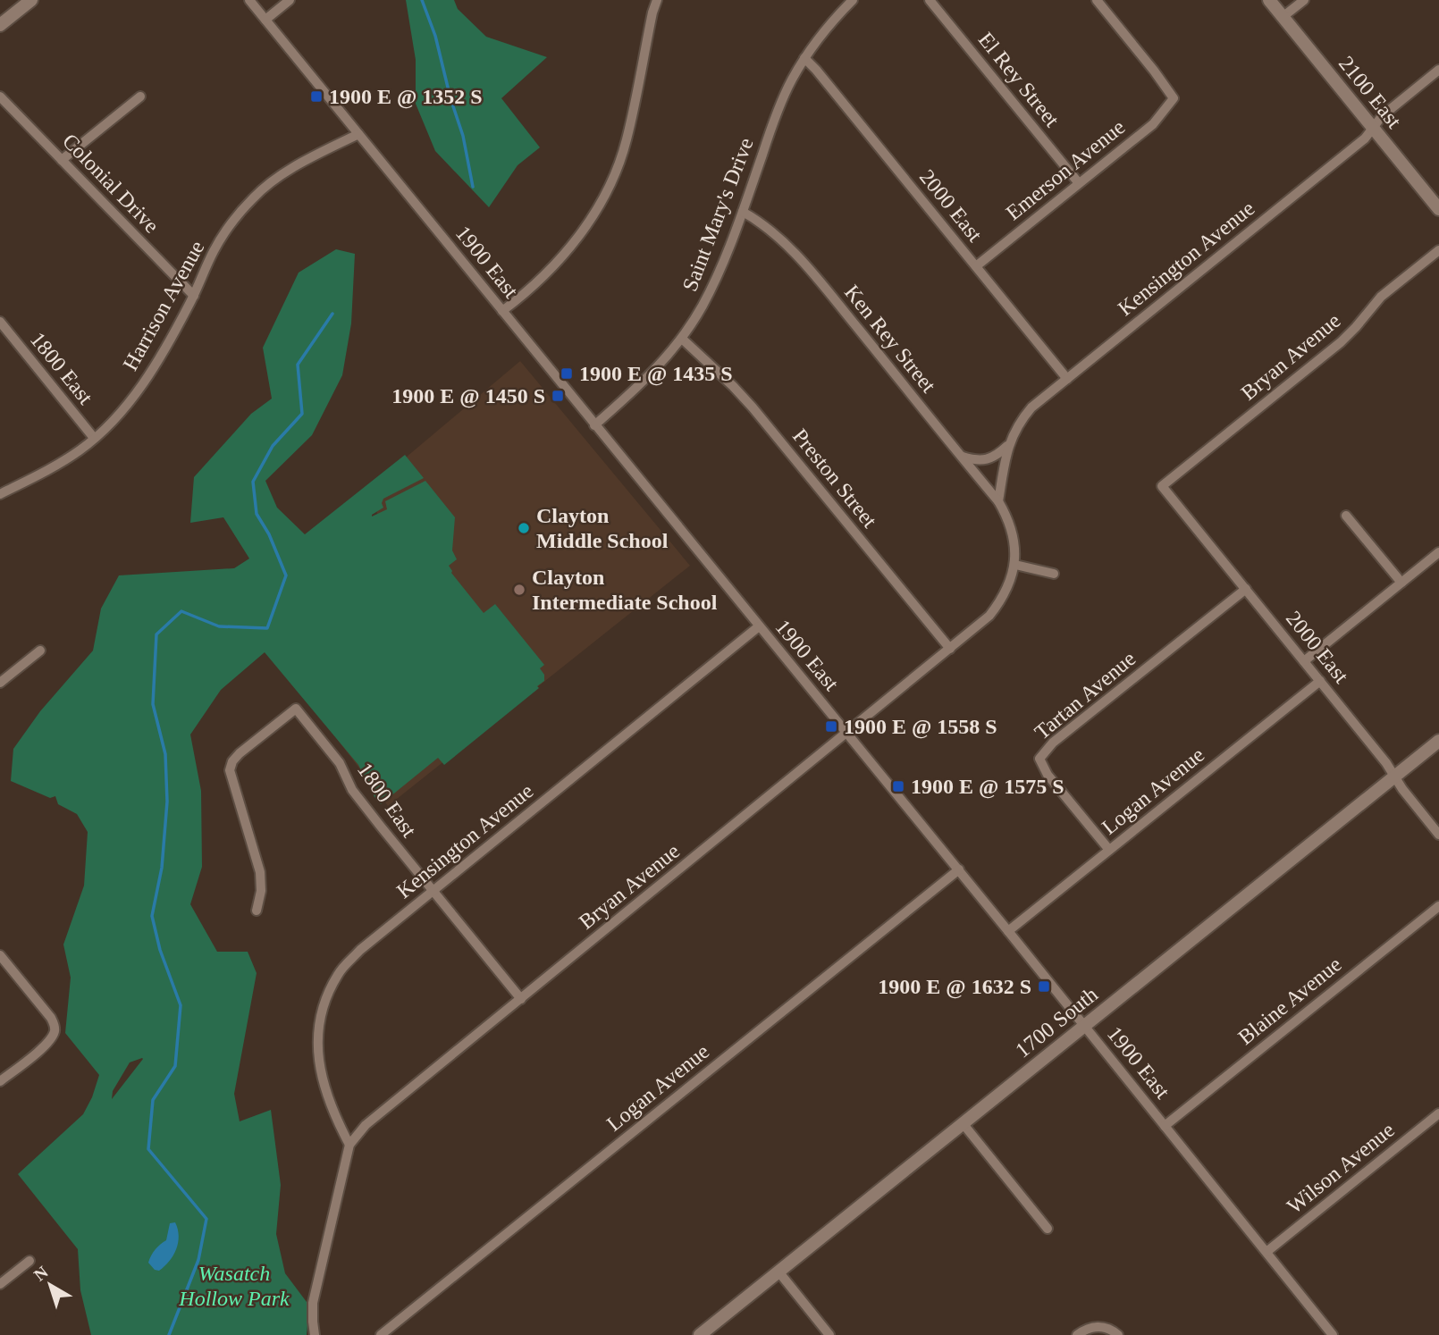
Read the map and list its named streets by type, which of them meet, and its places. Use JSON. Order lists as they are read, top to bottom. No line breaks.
{"streets":{"street":["El Rey Street","2100 East","Emerson Avenue","Colonial Drive","2000 East","Saint Mary's Drive","Kensington Avenue","1900 East","Harrison Avenue","Ken Rey Street","Bryan Avenue","1800 East","Preston Street","Tartan Avenue","Logan Avenue","Blaine Avenue","1700 South","Wilson Avenue"]},"crossings":[["El Rey Street","Emerson Avenue"],["2100 East","Kensington Avenue"],["Emerson Avenue","2000 East"],["Colonial Drive","Harrison Avenue"],["2000 East","Saint Mary's Drive"],["2000 East","Kensington Avenue"],["2000 East","Bryan Avenue"],["2000 East","Tartan Avenue"],["2000 East","Logan Avenue"],["2000 East","1700 South"],["Saint Mary's Drive","1900 East"],["Saint Mary's Drive","Ken Rey Street"],["Saint Mary's Drive","Preston Street"],["Kensington Avenue","1900 East"],["Kensington Avenue","Ken Rey Street"],["Kensington Avenue","Bryan Avenue"],["Kensington Avenue","1800 East"],["1900 East","Harrison Avenue"],["1900 East","Bryan Avenue"],["1900 East","Logan Avenue"],["1900 East","Blaine Avenue"],["1900 East","1700 South"],["1900 East","Wilson Avenue"],["Harrison Avenue","1800 East"],["Ken Rey Street","Bryan Avenue"],["Bryan Avenue","1800 East"],["Bryan Avenue","Preston Street"],["Tartan Avenue","Logan Avenue"]],"parks":["Wasatch Hollow Park"],"places":{"transit":["1900 E @ 1352 S","1900 E @ 1435 S","1900 E @ 1450 S","1900 E @ 1558 S","1900 E @ 1575 S","1900 E @ 1632 S"],"other":["Clayton Middle School","Clayton Intermediate School"]},"north":"top left"}
